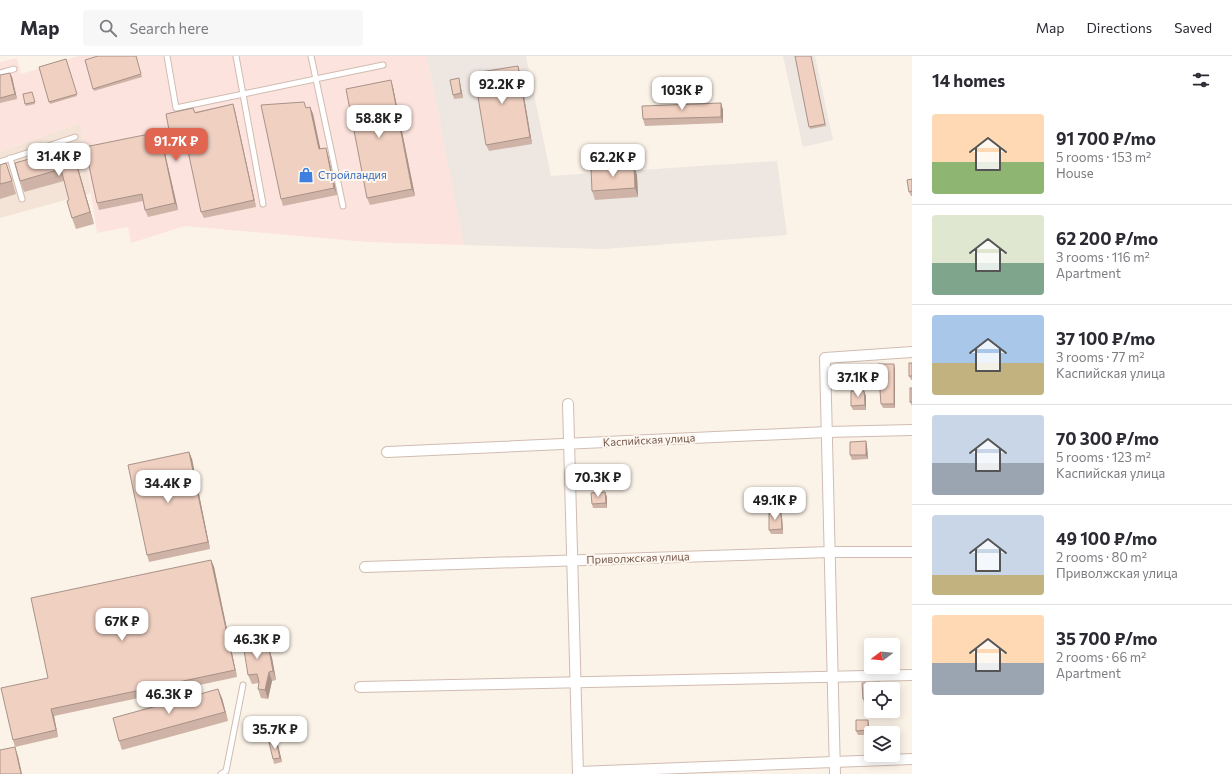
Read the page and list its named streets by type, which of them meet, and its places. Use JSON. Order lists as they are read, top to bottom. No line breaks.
{"streets":{"street":["Каспийская улица","Приволжская улица"]},"places":{"shop":["Стройландия"]},"north":"left","page":{"header":"Map","search":"Search here","nav":["Map","Directions","Saved"],"heading":"14 homes","price":["92.2K ₽","103K ₽","58.8K ₽","91.7K ₽","31.4K ₽","62.2K ₽","37.1K ₽","70.3K ₽","34.4K ₽","49.1K ₽","67K ₽","46.3K ₽","46.3K ₽","35.7K ₽"],"list":[{"name":"91 700 ₽/mo","note":"5 rooms · 153 m² · House"},{"name":"62 200 ₽/mo","note":"3 rooms · 116 m² · Apartment"},{"name":"37 100 ₽/mo","note":"3 rooms · 77 m² · Каспийская улица"},{"name":"70 300 ₽/mo","note":"5 rooms · 123 m² · Каспийская улица"},{"name":"49 100 ₽/mo","note":"2 rooms · 80 m² · Приволжская улица"},{"name":"35 700 ₽/mo","note":"2 rooms · 66 m² · Apartment"}]}}
